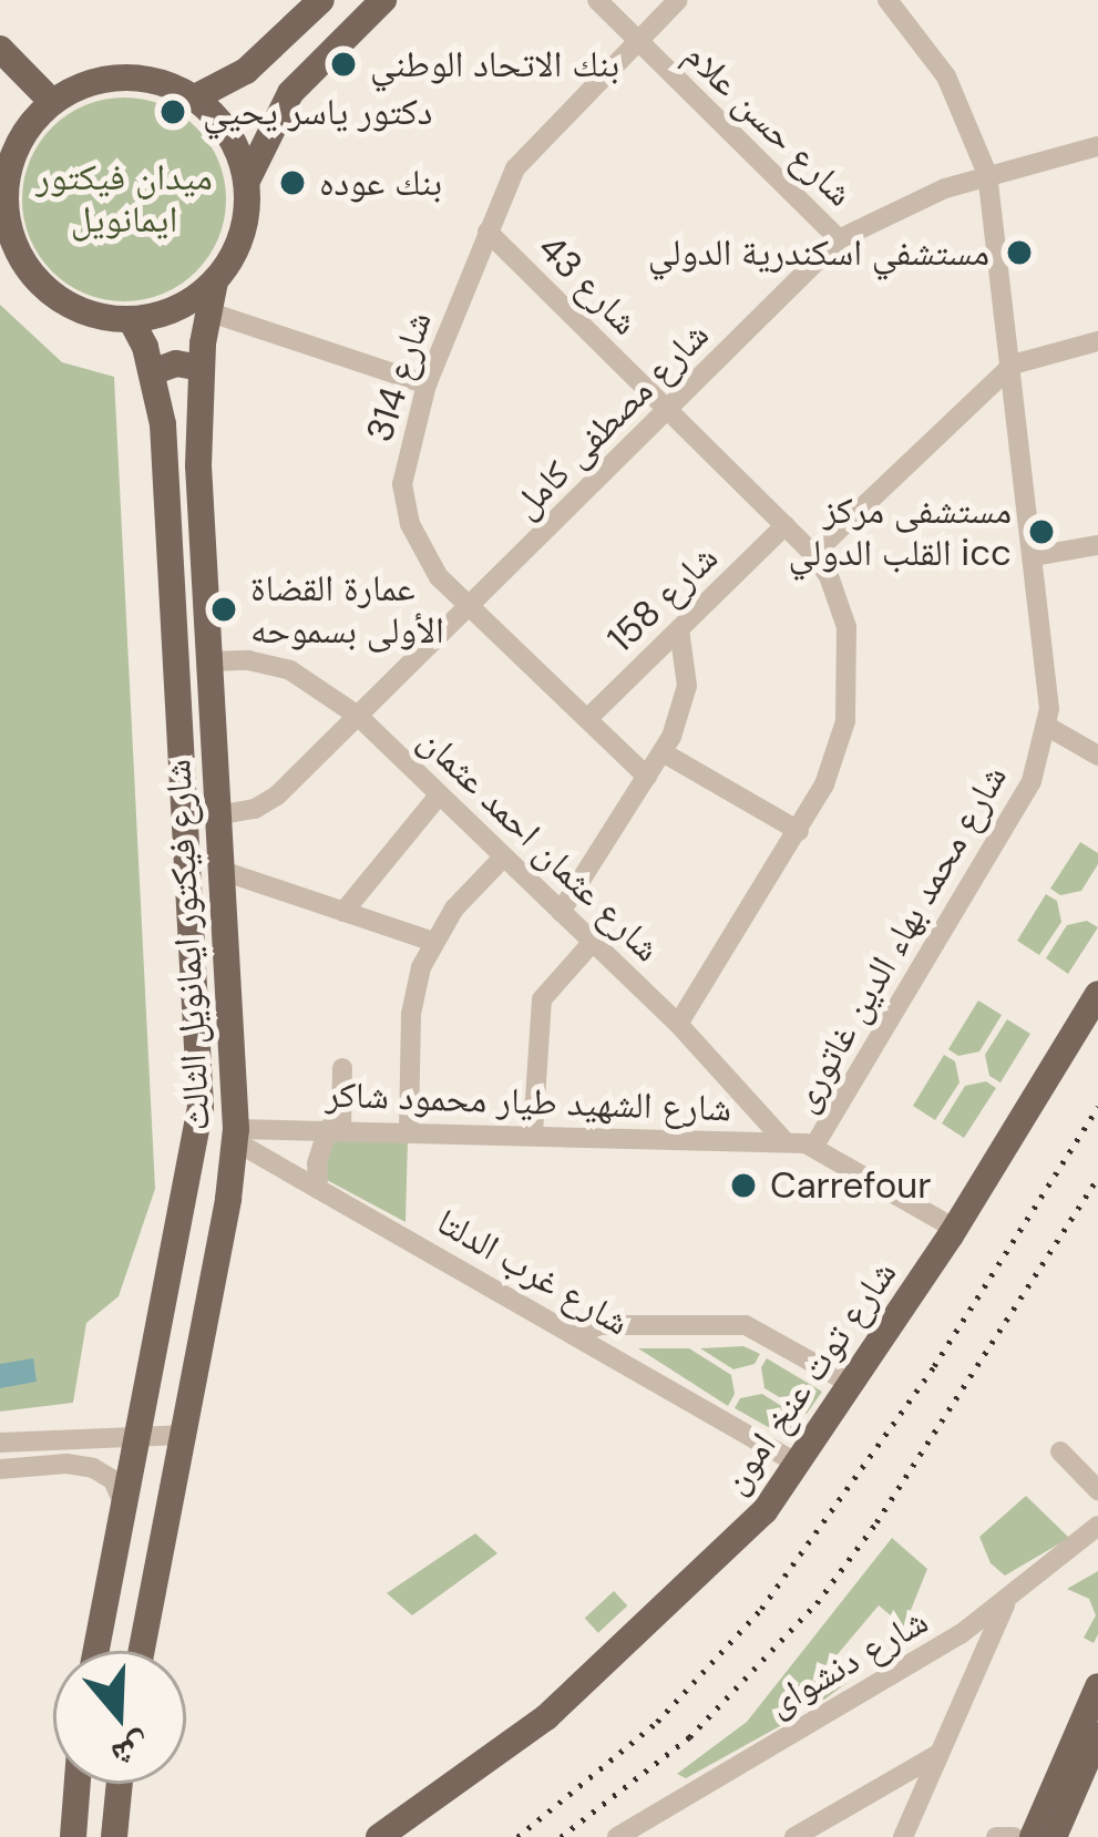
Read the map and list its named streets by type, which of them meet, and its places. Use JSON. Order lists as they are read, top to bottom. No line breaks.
{"streets":{"main road":["شارع فيكتور ايمانويل الثالث","شارع توت عنخ امون"],"street":["شارع حسن علام","شارع 43","شارع 314","شارع مصطفى كامل","شارع 158","شارع عثمان احمد عثمان","شارع محمد بهاء الدين غاتورى","شارع الشهيد طيار محمود شاكر","شارع غرب الدلتا","شارع دنشواى"]},"crossings":[["شارع حسن علام","شارع 314"],["شارع حسن علام","شارع مصطفى كامل"],["شارع 43","شارع 314"],["شارع 43","شارع مصطفى كامل"],["شارع 43","شارع 158"],["شارع 43","شارع عثمان احمد عثمان"],["شارع 314","شارع مصطفى كامل"],["شارع 314","شارع 158"],["شارع مصطفى كامل","شارع عثمان احمد عثمان"],["شارع مصطفى كامل","شارع محمد بهاء الدين غاتورى"],["شارع مصطفى كامل","شارع فيكتور ايمانويل الثالث"],["شارع عثمان احمد عثمان","شارع فيكتور ايمانويل الثالث"],["شارع عثمان احمد عثمان","شارع الشهيد طيار محمود شاكر"],["شارع محمد بهاء الدين غاتورى","شارع الشهيد طيار محمود شاكر"],["شارع فيكتور ايمانويل الثالث","شارع الشهيد طيار محمود شاكر"],["شارع فيكتور ايمانويل الثالث","شارع غرب الدلتا"],["شارع الشهيد طيار محمود شاكر","شارع غرب الدلتا"],["شارع الشهيد طيار محمود شاكر","شارع توت عنخ امون"],["شارع غرب الدلتا","شارع توت عنخ امون"]],"parks":["ميدان فيكتور ايمانويل"],"places":["بنك الاتحاد الوطني","دكتور ياسر يحيي","بنك عوده","مستشفي اسكندرية الدولي","مستشفى مركز القلب الدولي icc","عمارة القضاة الأولى بسموحه","Carrefour"],"north":"bottom"}
